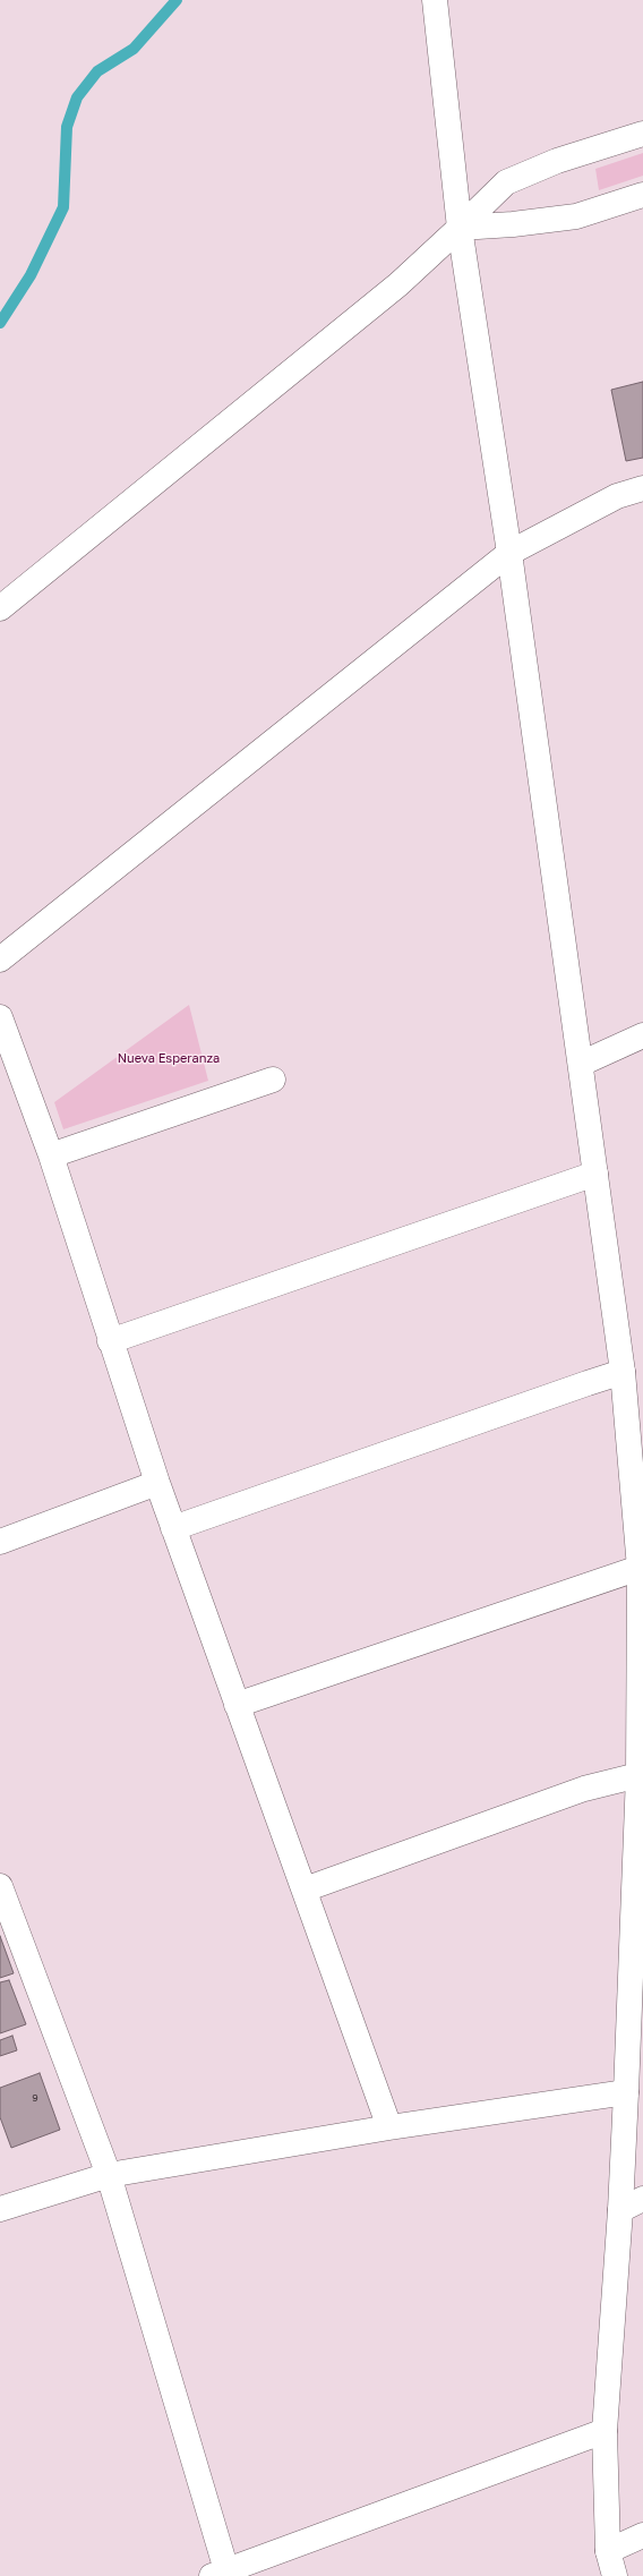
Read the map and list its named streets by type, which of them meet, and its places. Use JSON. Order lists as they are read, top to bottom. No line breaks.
{"parks":["Nueva Esperanza"],"house_numbers":["9"]}
